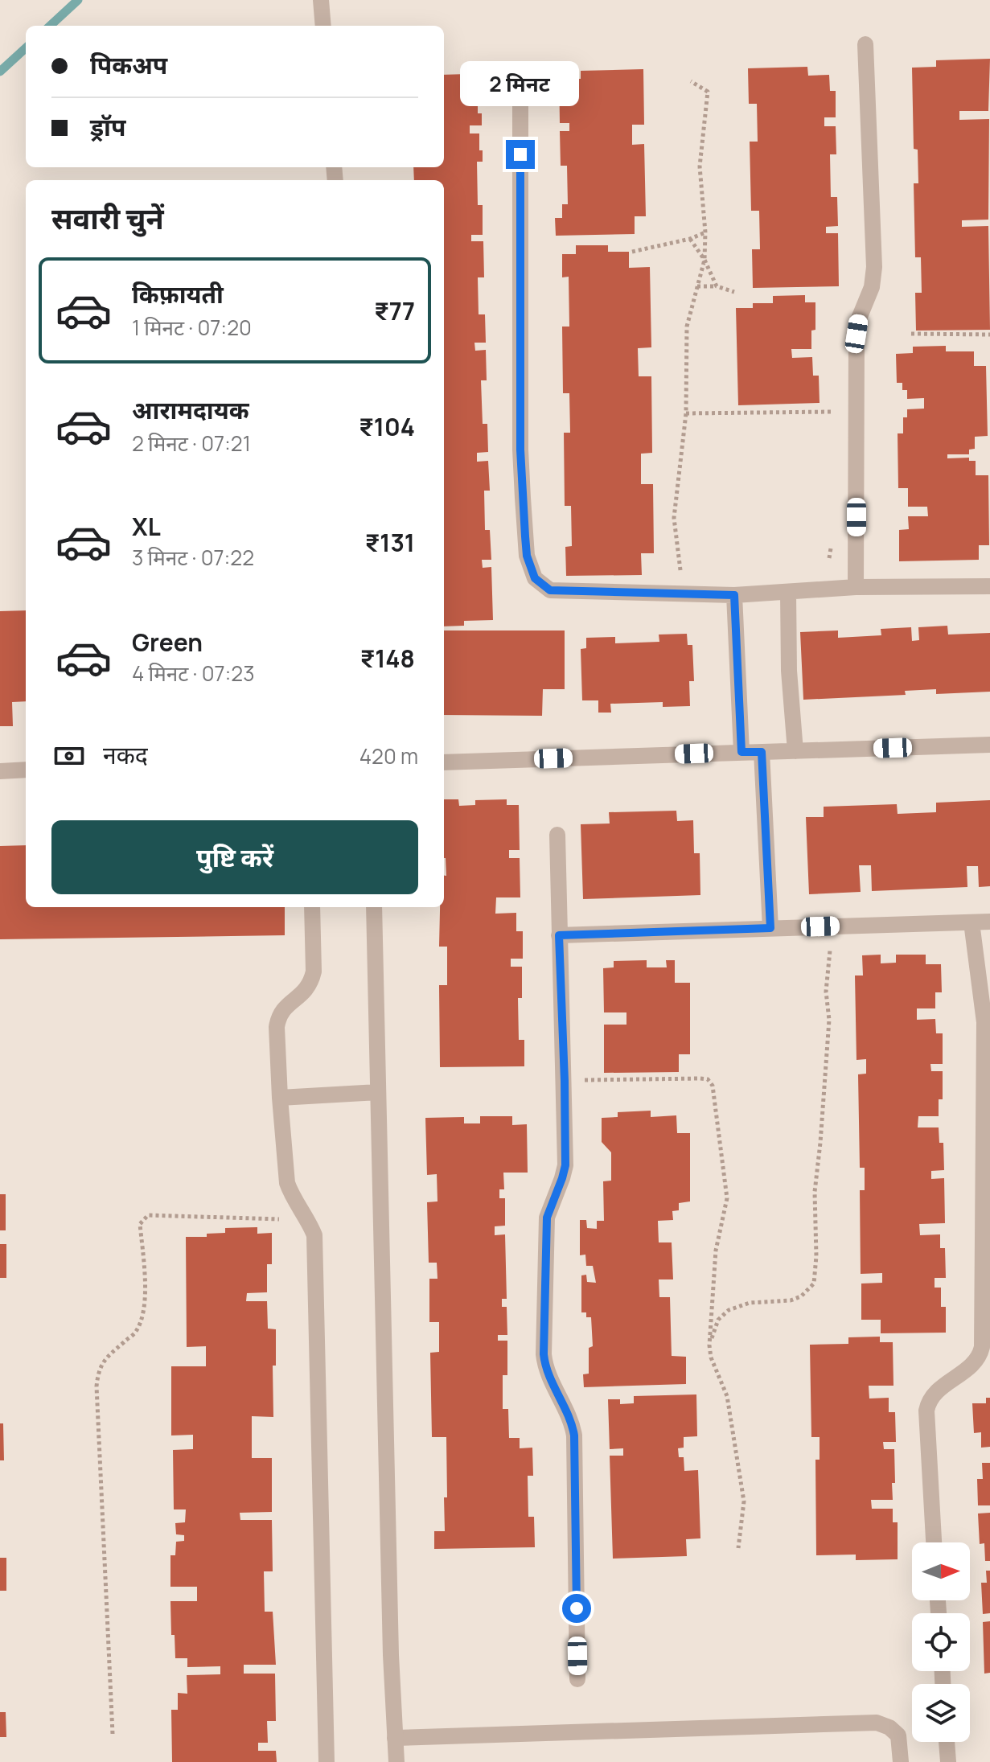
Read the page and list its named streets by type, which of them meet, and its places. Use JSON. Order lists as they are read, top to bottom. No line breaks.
{"north":"right","page":{"banner":["पिकअप","ड्रॉप"],"bubble":"2 मिनट","heading":"सवारी चुनें","list":[{"name":"किफ़ायती","note":"1 मिनट · 07:20","value":"₹77"},{"name":"आरामदायक","note":"2 मिनट · 07:21","value":"₹104"},{"name":"XL","note":"3 मिनट · 07:22","value":"₹131"},{"name":"Green","note":"4 मिनट · 07:23","value":"₹148"}],"pay":["नकद","420 m"],"buttons":"पुष्टि करें"}}
